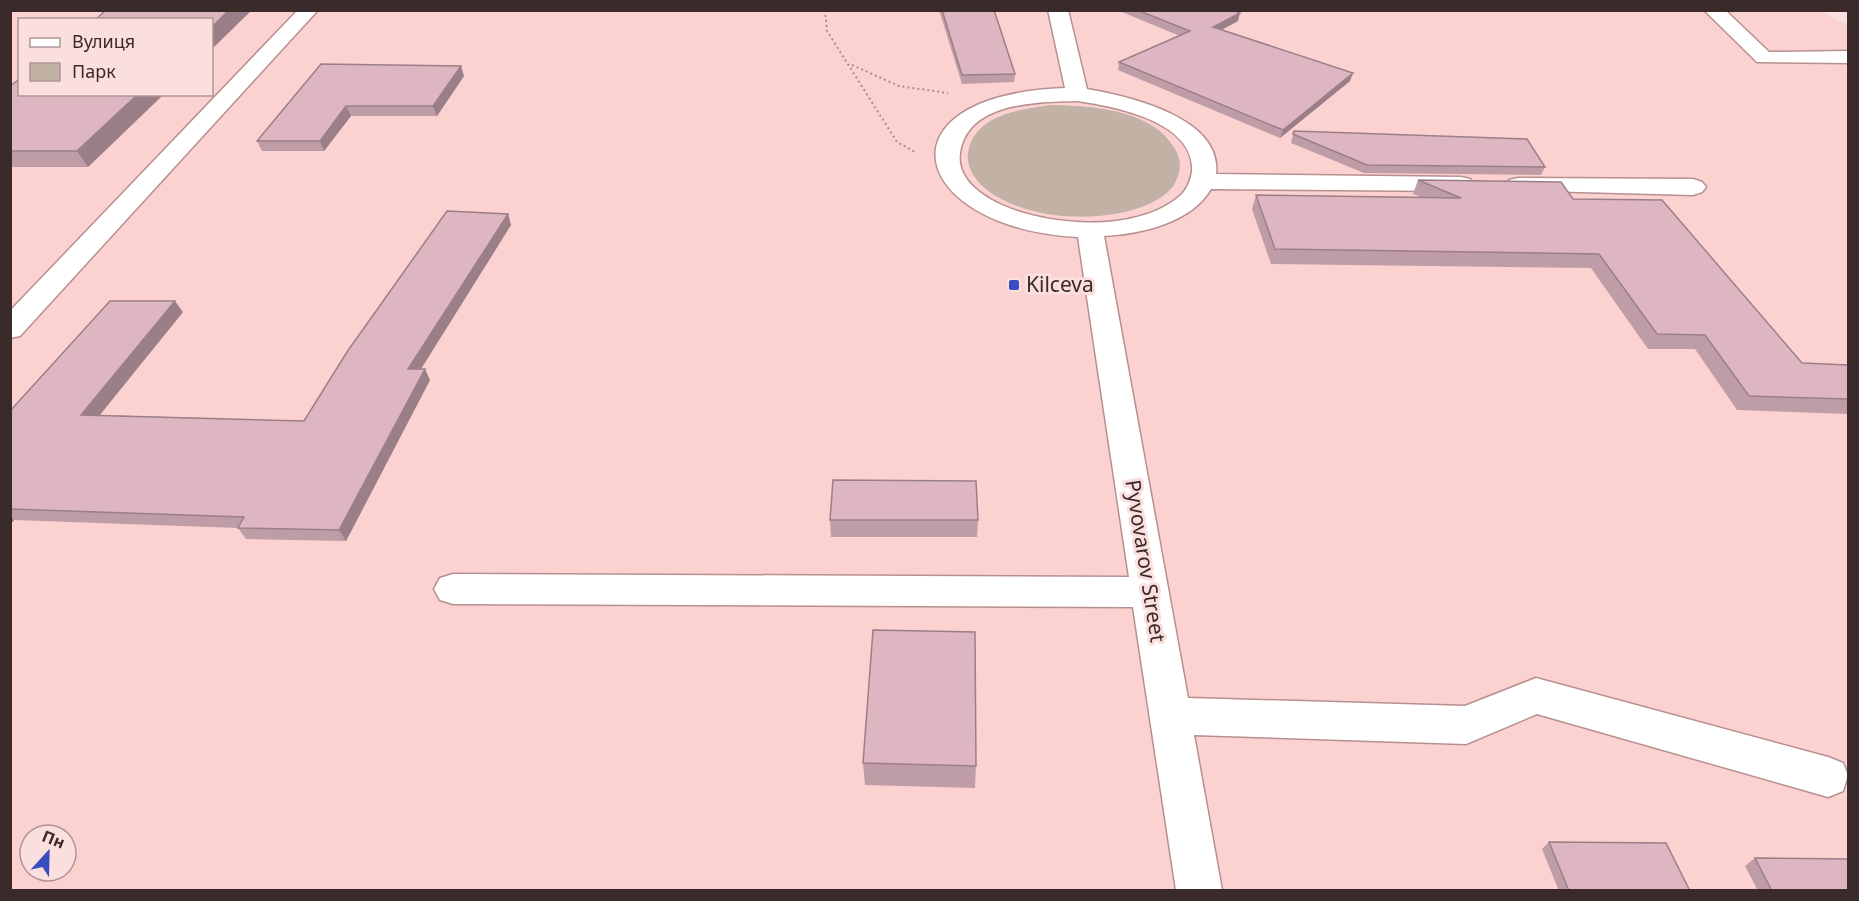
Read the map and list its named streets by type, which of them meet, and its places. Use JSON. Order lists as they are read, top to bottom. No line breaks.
{"streets":{"street":["Pyvovarov Street"]},"places":{"transit":["Kilceva"]},"legend":["Вулиця","Парк"],"north":"top"}
